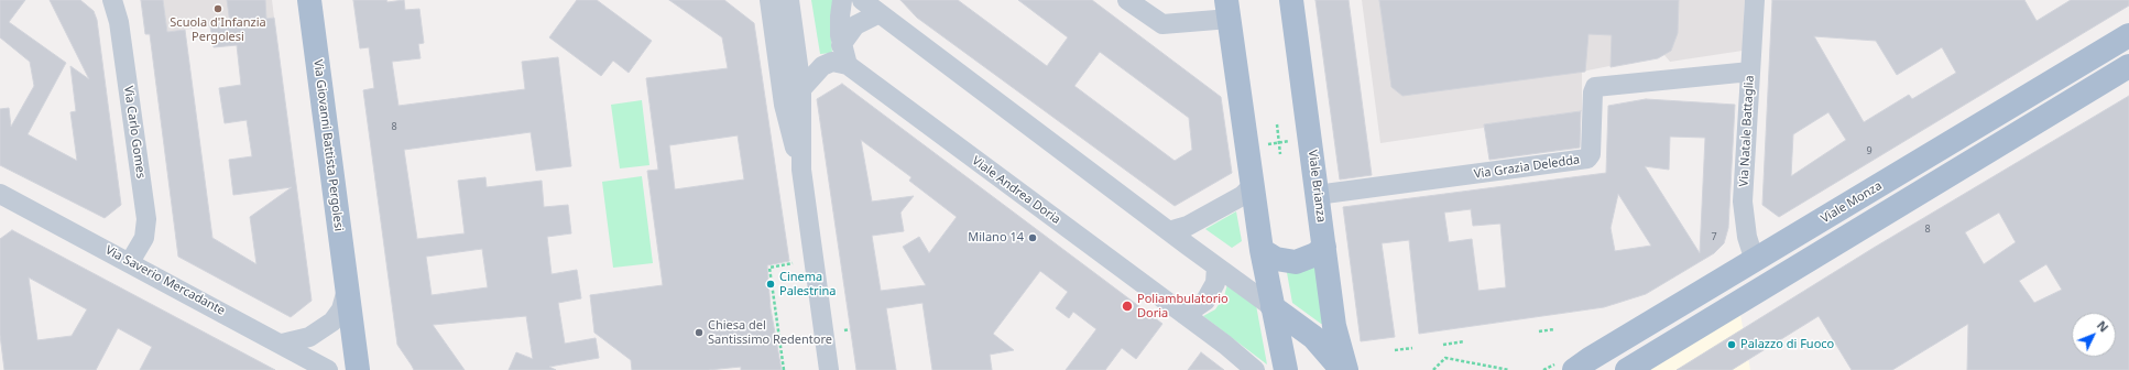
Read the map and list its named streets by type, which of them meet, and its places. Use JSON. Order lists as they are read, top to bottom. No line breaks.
{"streets":{"main road":["Via Giovanni Battista Pergolesi","Viale Brianza","Viale Monza"],"street":["Via Natale Battaglia","Via Carlo Gomes","Via Grazia Deledda","Viale Andrea Doria","Via Saverio Mercadante"]},"crossings":[["Via Natale Battaglia","Via Grazia Deledda"],["Via Natale Battaglia","Viale Monza"],["Via Carlo Gomes","Via Saverio Mercadante"],["Via Giovanni Battista Pergolesi","Via Saverio Mercadante"],["Via Grazia Deledda","Viale Brianza"]],"places":["Scuola d'Infanzia Pergolesi","Milano 14","Cinema Palestrina","Poliambulatorio Doria","Chiesa del Santissimo Redentore","Palazzo di Fuoco"],"house_numbers":["8","9","8","7"],"north":"top right"}
